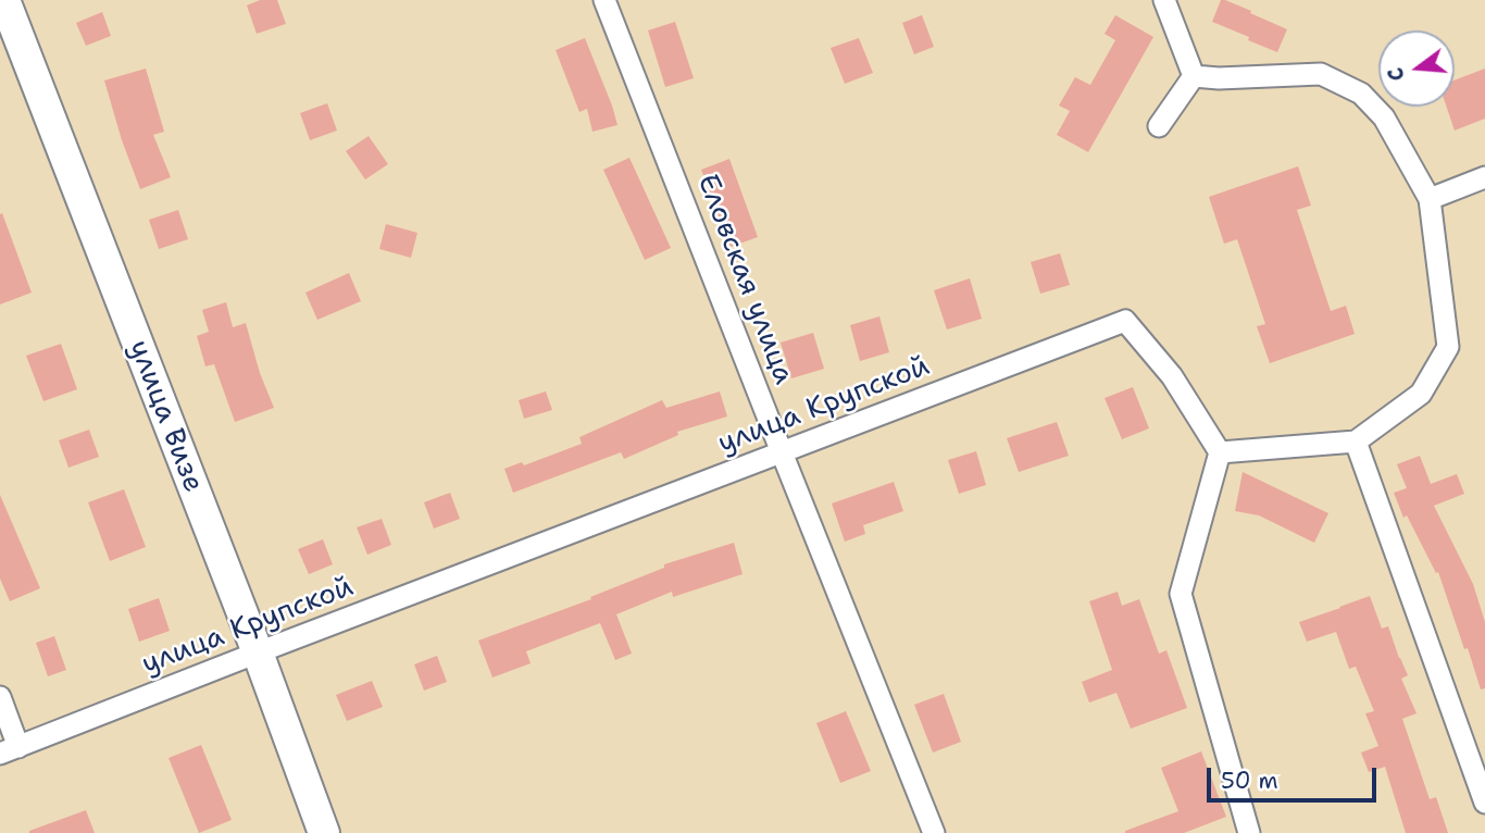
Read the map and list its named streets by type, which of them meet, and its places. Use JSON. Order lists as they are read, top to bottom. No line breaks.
{"streets":{"street":["Еловская улица","улица Крупской","улица Визе"]},"crossings":[["Еловская улица","улица Крупской"],["улица Крупской","улица Визе"]],"scale_bar":"50 m","north":"left"}
